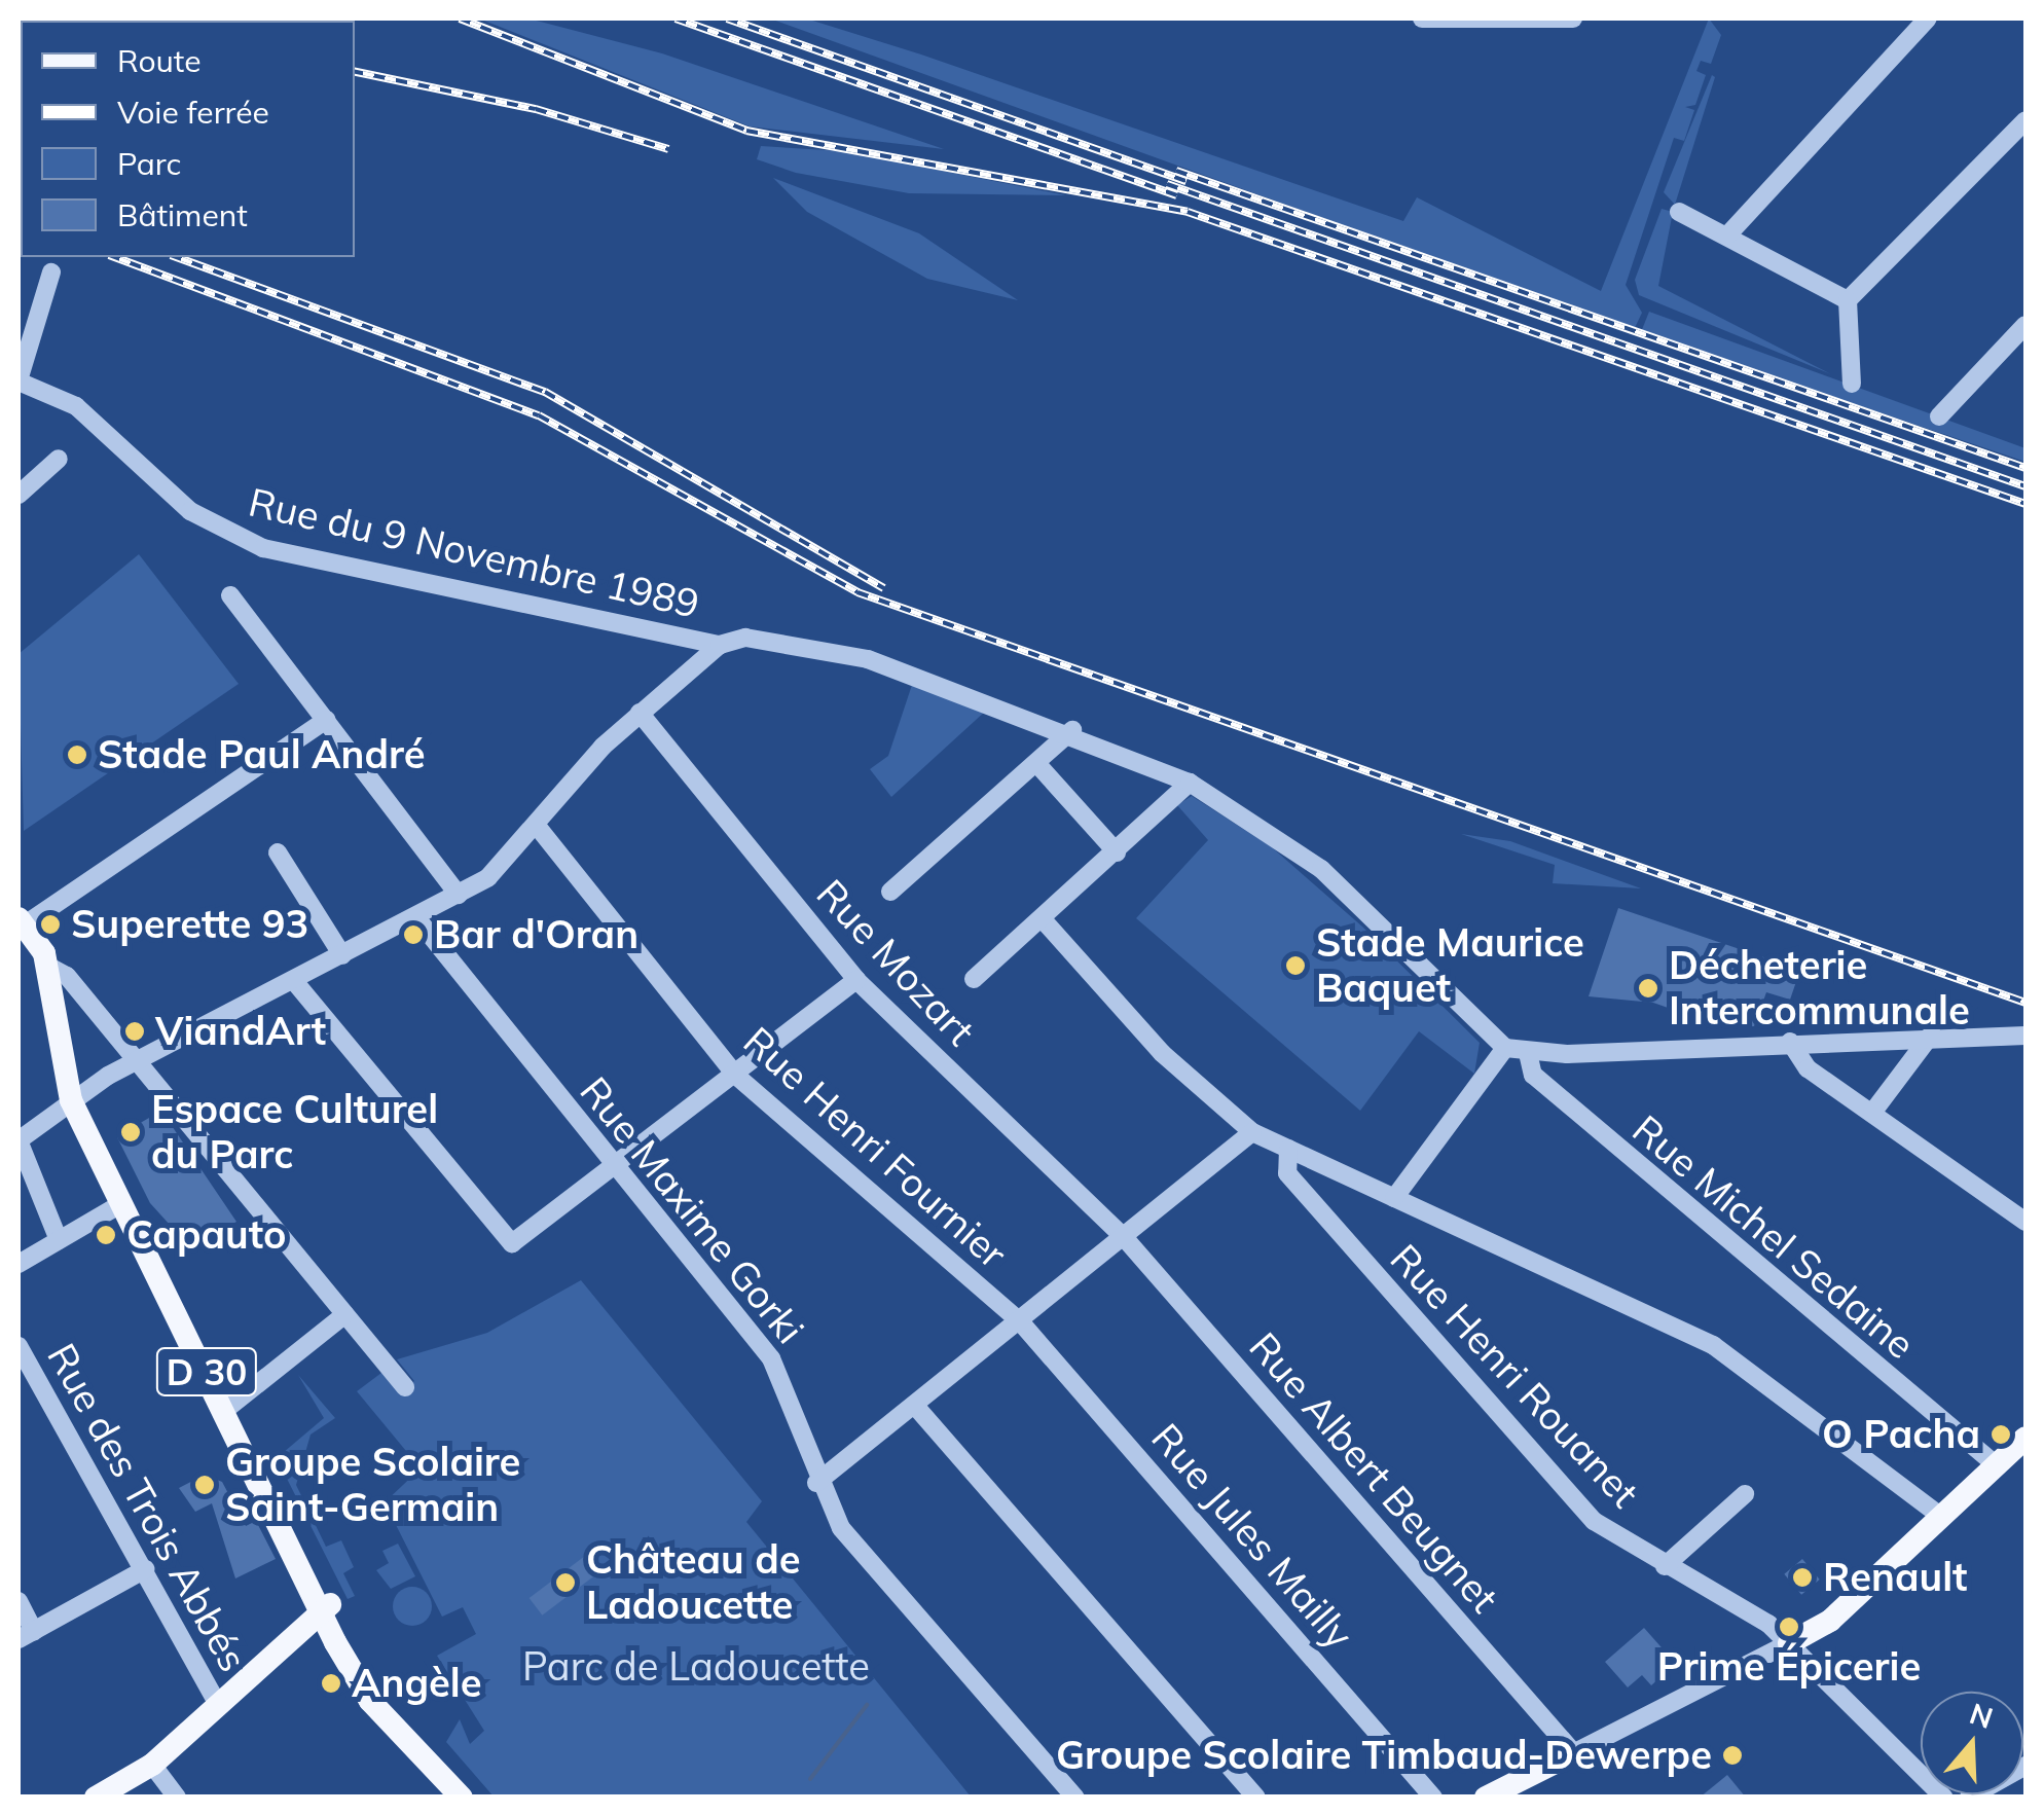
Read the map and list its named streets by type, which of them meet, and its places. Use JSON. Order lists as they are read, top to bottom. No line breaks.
{"streets":{"main road":["D 30"],"street":["Rue du 9 Novembre 1989","Rue Mozart","Rue Henri Fournier","Rue Maxime Gorki","Rue Michel Sedaine","Rue Henri Rouanet","Rue Albert Beugnet","Rue des Trois Abbés","Rue Jules Mailly"]},"crossings":[["Rue Mozart","Rue Albert Beugnet"],["Rue Henri Fournier","Rue Jules Mailly"]],"parks":["Parc de Ladoucette"],"places":["Stade Paul André","Superette 93","Bar d'Oran","Stade Maurice Baquet","Décheterie Intercommunale","ViandArt","Espace Culturel du Parc","Capauto","O Pacha","Groupe Scolaire Saint-Germain","Renault","Château de Ladoucette","Prime Épicerie","Angèle","Groupe Scolaire Timbaud-Dewerpe"],"legend":["Route","Voie ferrée","Parc","Bâtiment"],"north":"top"}
